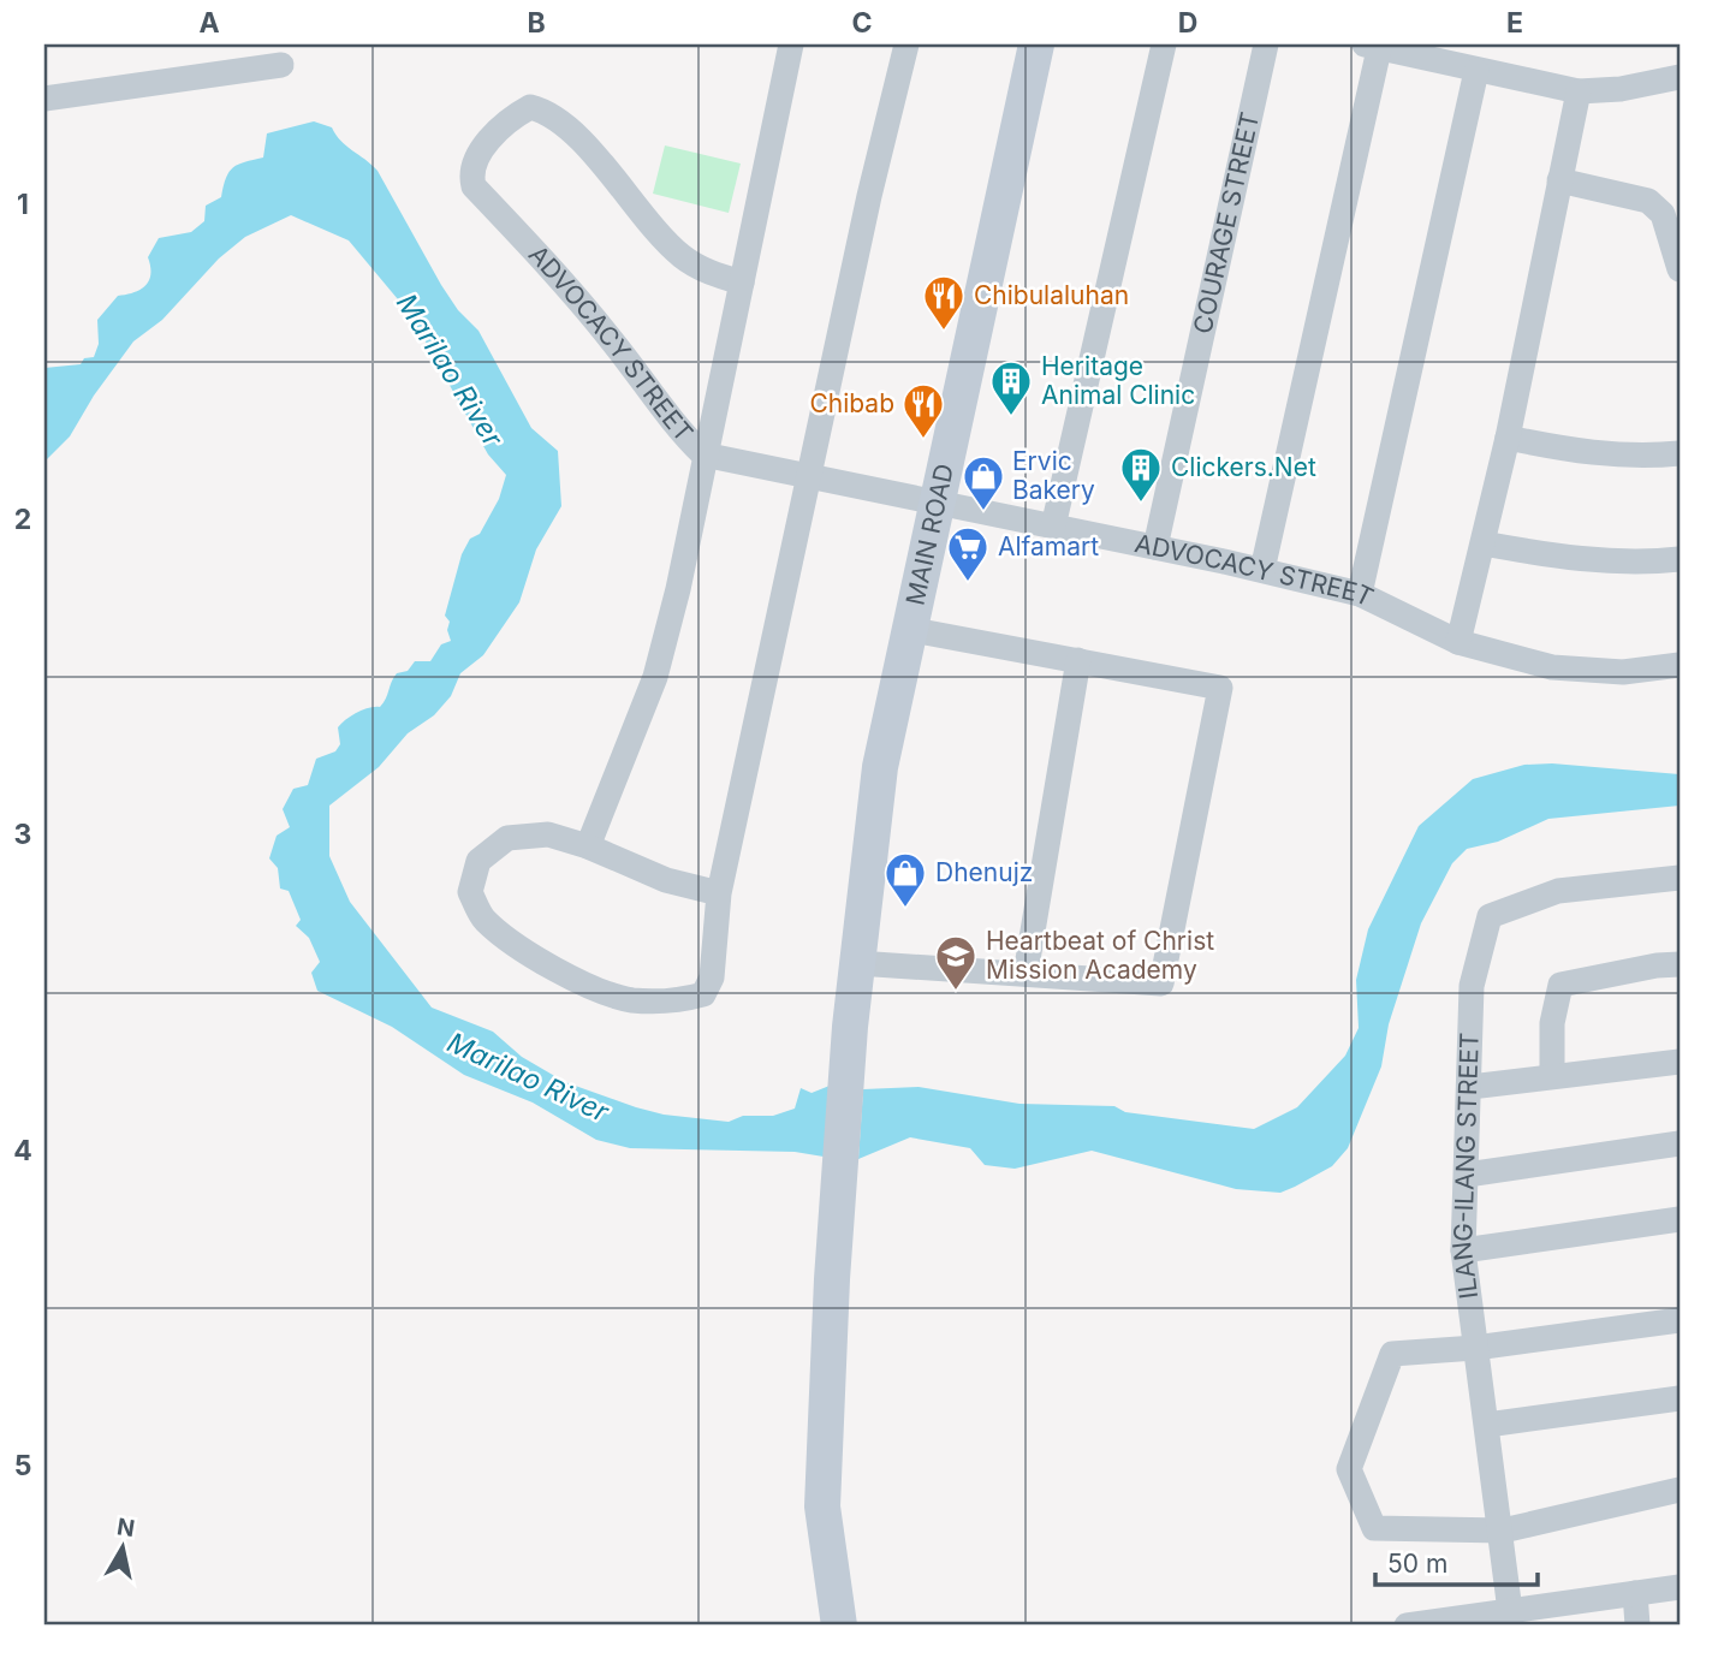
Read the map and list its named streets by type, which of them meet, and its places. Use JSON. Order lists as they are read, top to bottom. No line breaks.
{"streets":{"main road":["MAIN ROAD"],"street":["COURAGE STREET","ADVOCACY STREET","ILANG-ILANG STREET"]},"crossings":[["COURAGE STREET","ADVOCACY STREET"],["ADVOCACY STREET","MAIN ROAD"]],"water":["Marilao River"],"places":{"restaurant":["Chibulaluhan","Chibab"],"building":["Heritage Animal Clinic","Clickers.Net"],"shop":["Ervic Bakery","Dhenujz"],"supermarket":["Alfamart"],"school or university":["Heartbeat of Christ Mission Academy"]},"scale_bar":"50 m","north":"top","grid":{"columns":["A","B","C","D","E"],"rows":["1","2","3","4","5"]}}
